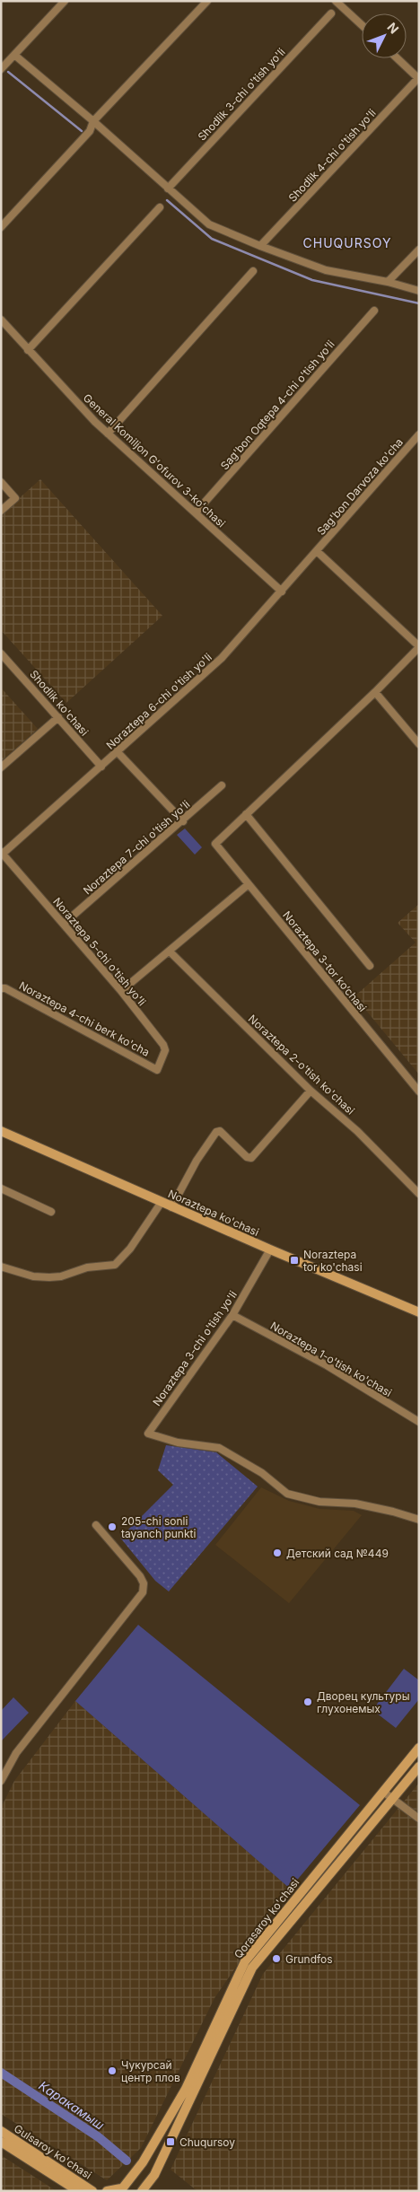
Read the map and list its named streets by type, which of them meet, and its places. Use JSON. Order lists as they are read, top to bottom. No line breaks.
{"streets":{"main road":["Noraztepa ko'chasi","Qorasaroy ko'chasi","Gulsaroy ko'chasi"],"street":["Shodlik 3-chi o'tish yo'li","Shodlik 4-chi o'tish yo'li","Sag'bon Oqtepa 4-chi o'tish yo'li","General Komiljon Gʻofurov 3-koʻchasi","Sag'bon Darvoza ko'cha","Noraztepa 6-chi o'tish yo'li","Shodlik ko'chasi","Noraztepa 7-chi o'tish yo'li","Noraztepa 5-chi o'tish yo'li","Noraztepa 3-tor ko‘chasi","Noraztepa 4-chi berk ko'cha","Noraztepa 2-o'tish ko'chasi","Noraztepa 3-chi o'tish yo'li","Noraztepa 1-o'tish ko'chasi"]},"crossings":[["Sag'bon Oqtepa 4-chi o'tish yo'li","General Komiljon Gʻofurov 3-koʻchasi"],["General Komiljon Gʻofurov 3-koʻchasi","Noraztepa 6-chi o'tish yo'li"],["Sag'bon Darvoza ko'cha","Noraztepa 6-chi o'tish yo'li"],["Noraztepa 6-chi o'tish yo'li","Shodlik ko'chasi"],["Noraztepa 6-chi o'tish yo'li","Noraztepa 5-chi o'tish yo'li"],["Noraztepa 7-chi o'tish yo'li","Noraztepa 5-chi o'tish yo'li"],["Noraztepa 5-chi o'tish yo'li","Noraztepa 4-chi berk ko'cha"],["Noraztepa ko'chasi","Noraztepa 3-chi o'tish yo'li"],["Noraztepa 3-chi o'tish yo'li","Noraztepa 1-o'tish ko'chasi"]],"districts":["CHUQURSOY"],"water":["Каракамыш"],"places":{"transit":["Noraztepa tor ko'chasi","Chuqursoy"],"other":["205-chi sonli tayanch punkti","Детский сад №449","Дворец культуры глухонемых","Grundfos","Чукурсай центр плов"]},"north":"top right"}
